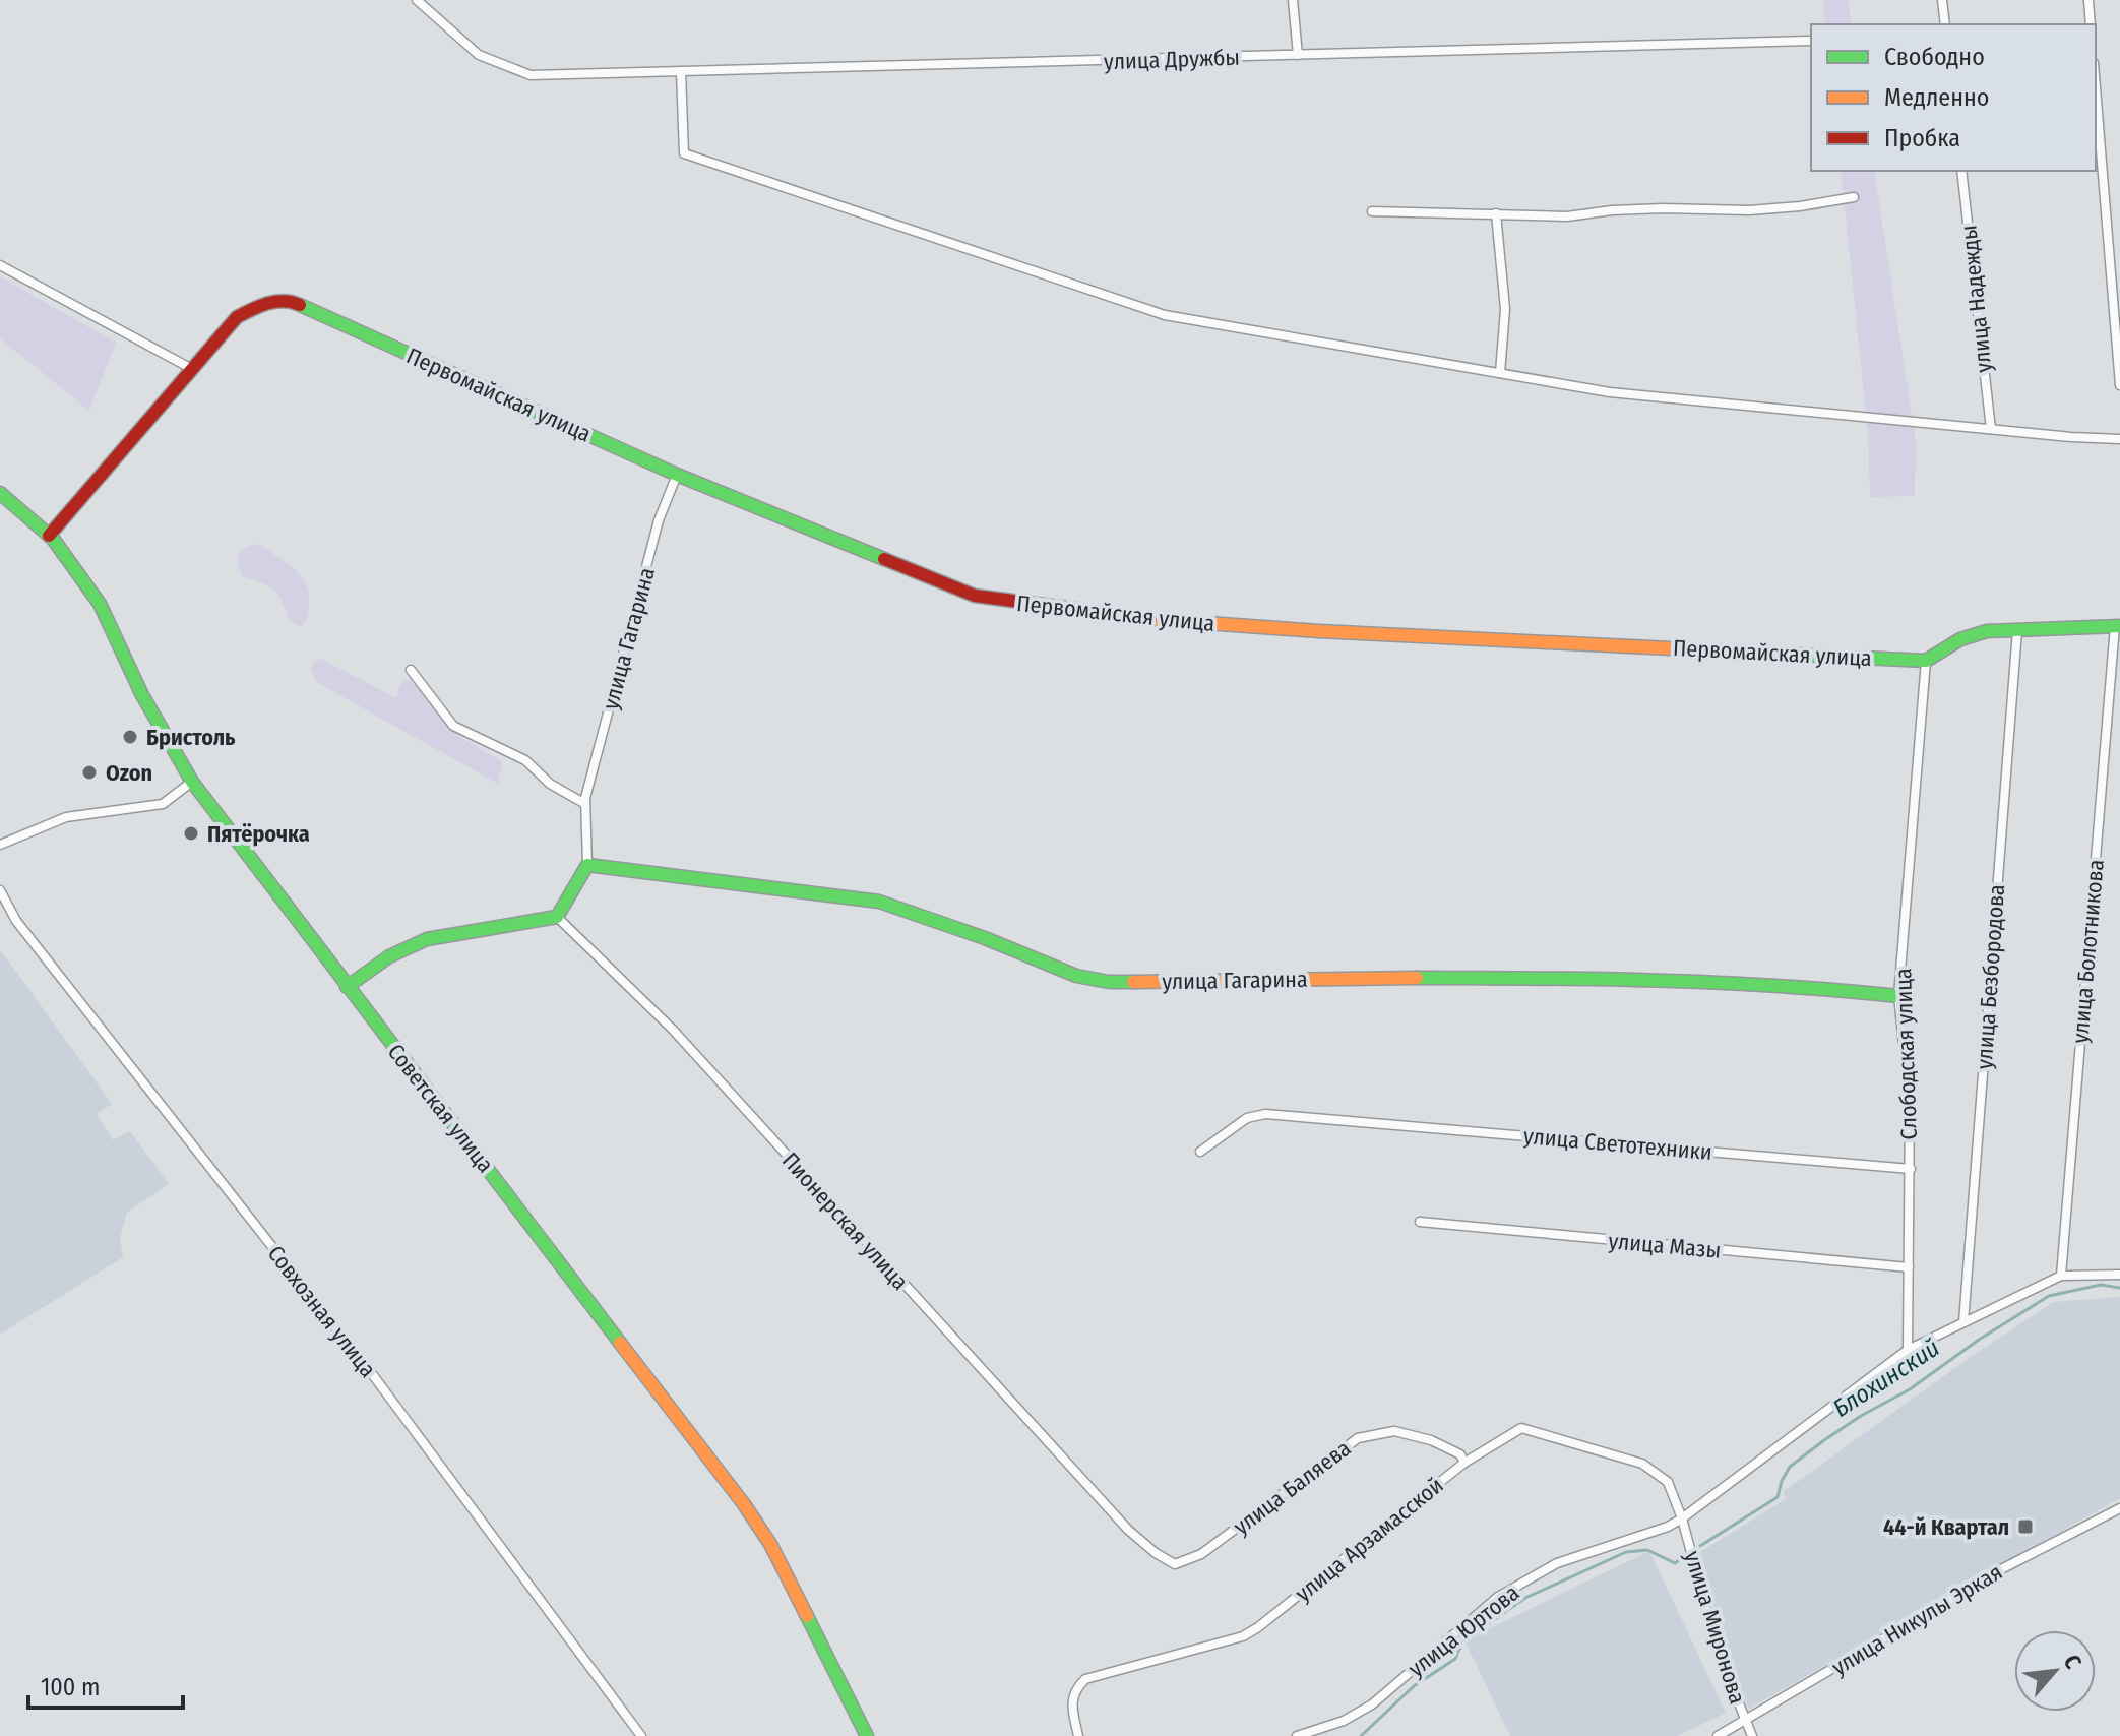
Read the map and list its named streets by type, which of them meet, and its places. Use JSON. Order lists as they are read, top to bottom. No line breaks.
{"streets":{"street":["улица Дружбы","улица Надежды","Первомайская улица","улица Гагарина","улица Болотникова","улица Безбородова","Слободская улица","Советская улица","улица Светотехники","Пионерская улица","улица Мазы","Совхозная улица","улица Баляева","улица Арзамасской","улица Никулы Эркая","улица Миронова","улица Юртова"]},"crossings":[["Первомайская улица","улица Гагарина"],["Первомайская улица","Слободская улица"],["Первомайская улица","Советская улица"],["улица Гагарина","Слободская улица"],["улица Болотникова","улица Юртова"],["улица Безбородова","улица Юртова"],["Слободская улица","улица Светотехники"],["Слободская улица","улица Мазы"],["Слободская улица","улица Юртова"],["Пионерская улица","улица Баляева"],["улица Баляева","улица Арзамасской"],["улица Арзамасской","улица Миронова"],["улица Арзамасской","улица Юртова"],["улица Никулы Эркая","улица Миронова"],["улица Миронова","улица Юртова"]],"water":["Блохинский"],"places":{"other":["Бристоль","Ozon","Пятёрочка"],"transit":["44-й Квартал"]},"legend":["Свободно","Медленно","Пробка"],"scale_bar":"100 m","north":"top right"}
